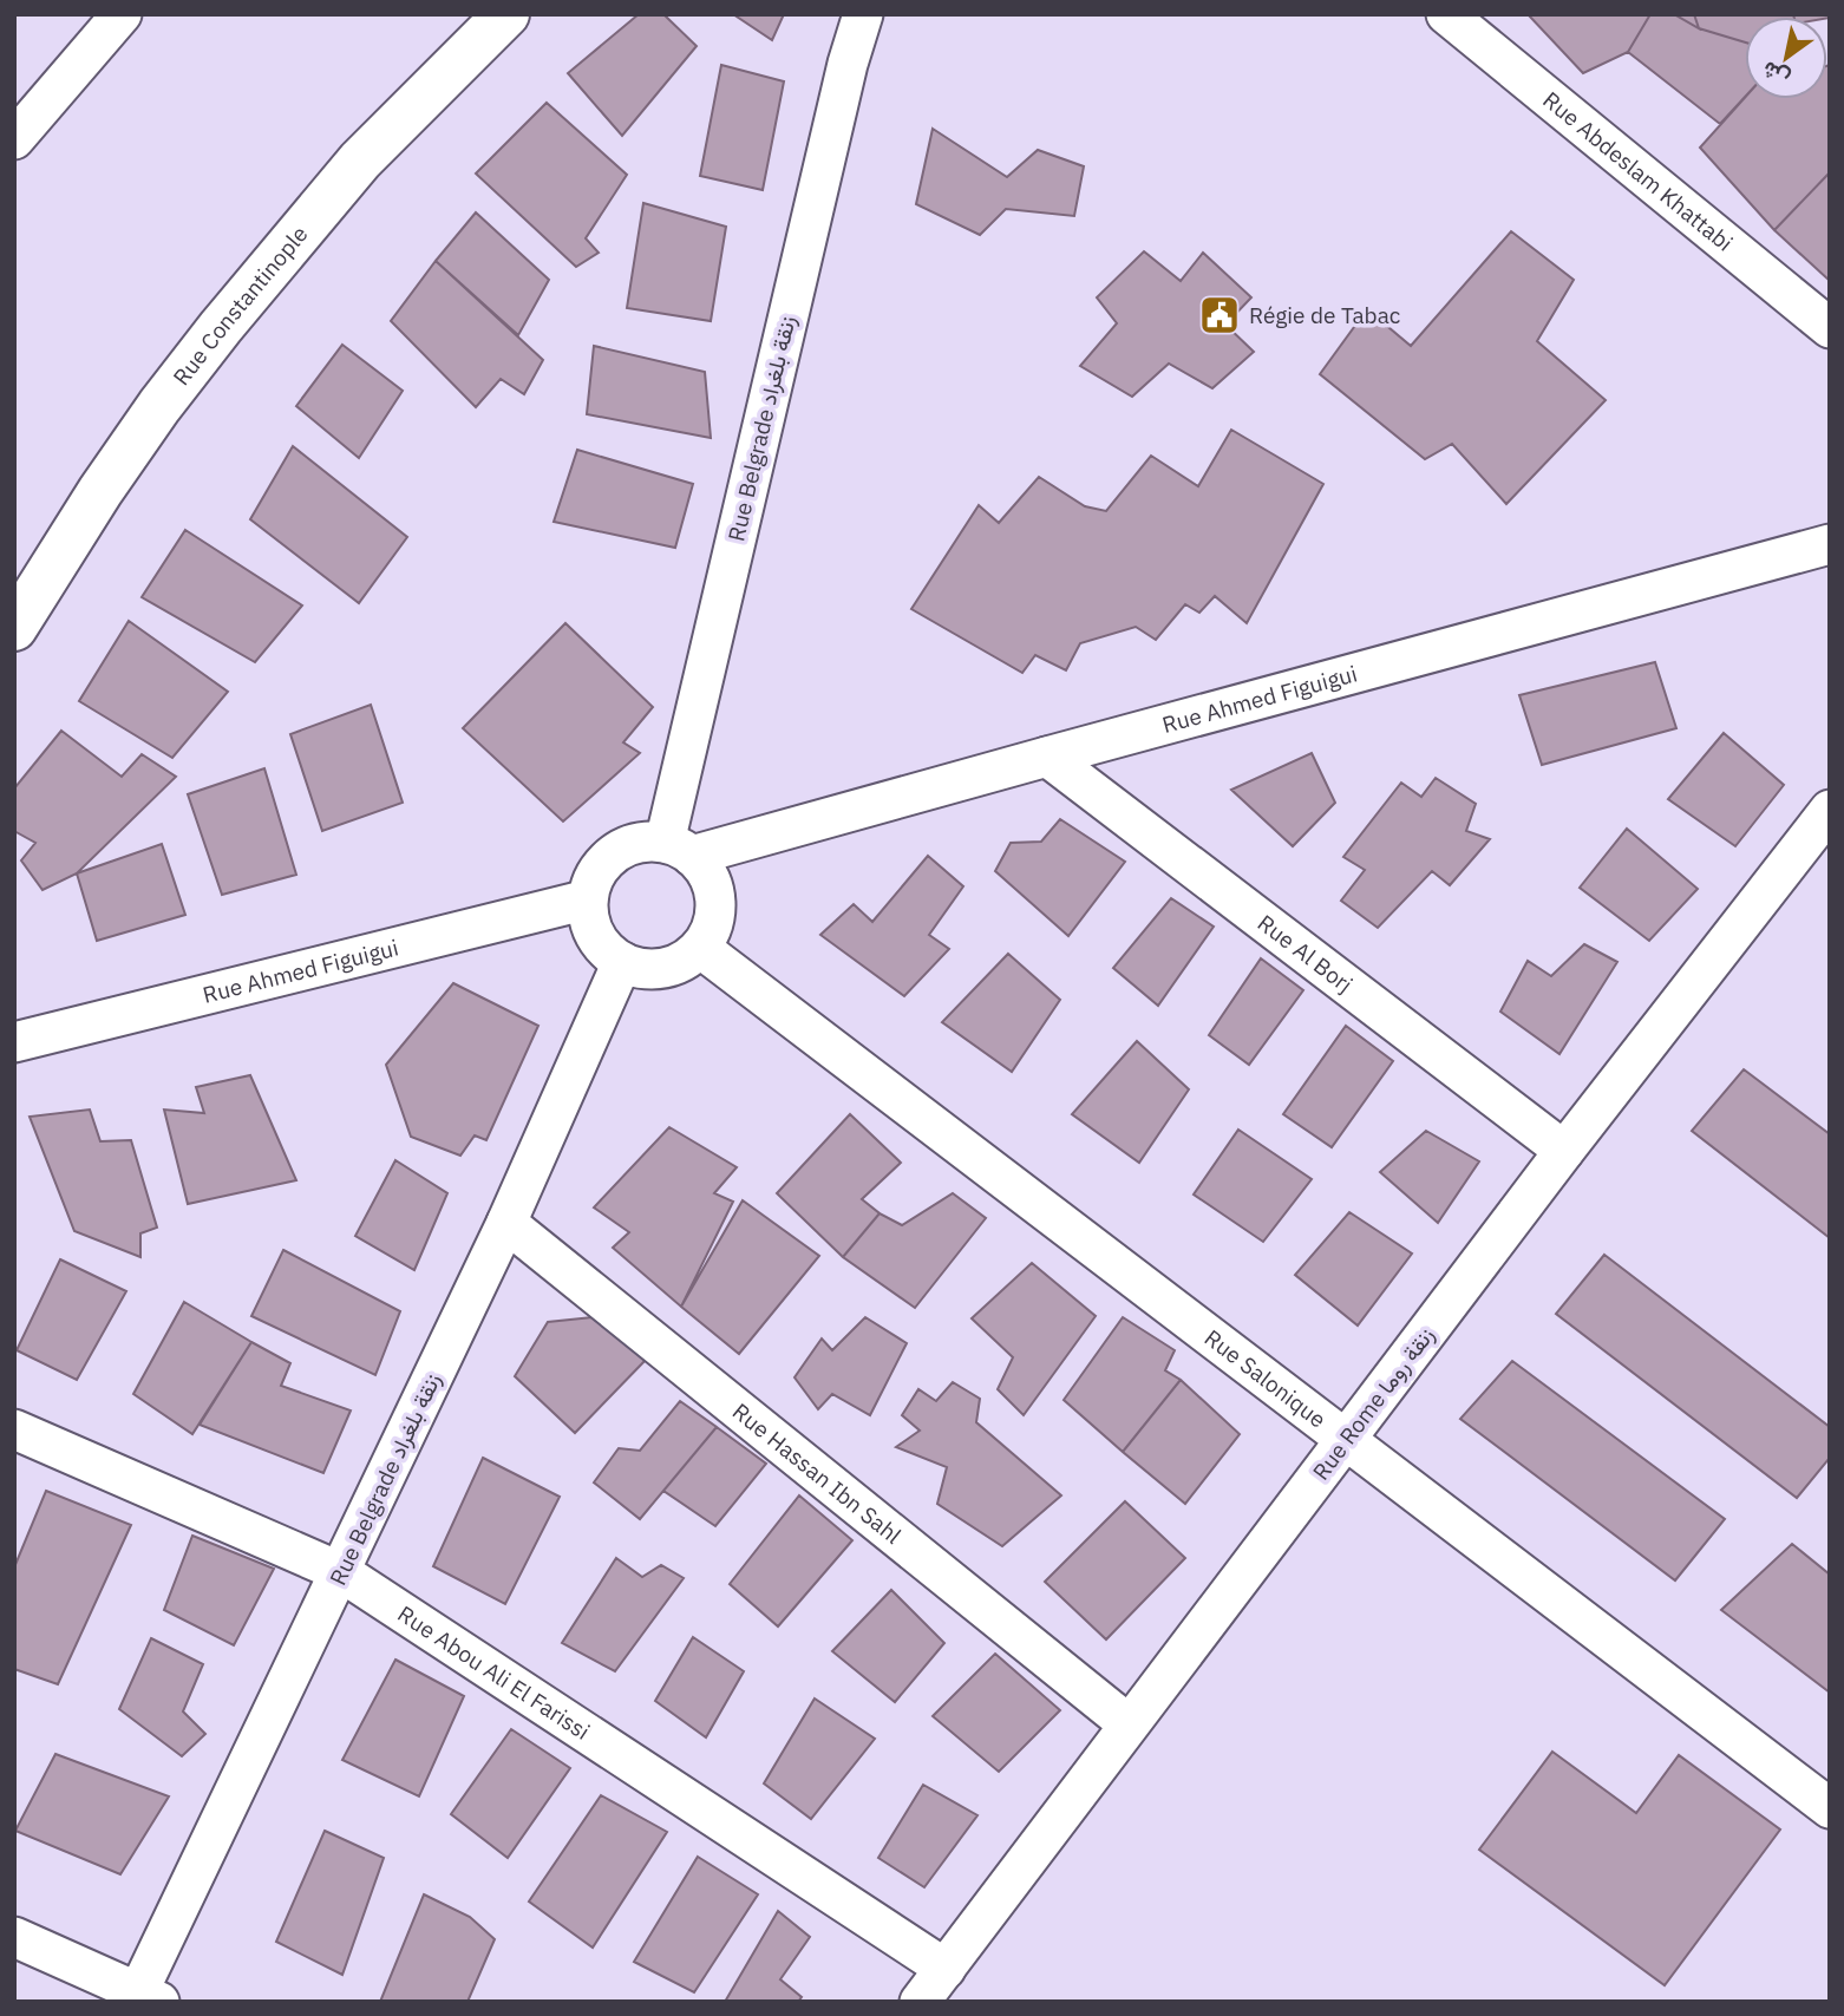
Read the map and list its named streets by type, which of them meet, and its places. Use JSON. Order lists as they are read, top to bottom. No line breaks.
{"streets":{"street":["Rue Abdeslam Khattabi","Rue Constantinople","Rue Belgrade زنقة بلغراد","Rue Ahmed Figuigui","Rue Al Borj","Rue Salonique","Rue Rome زنقة روما","Rue Hassan Ibn Sahl","Rue Abou Ali El Farissi"]},"crossings":[["Rue Belgrade زنقة بلغراد","Rue Ahmed Figuigui"],["Rue Belgrade زنقة بلغراد","Rue Salonique"],["Rue Belgrade زنقة بلغراد","Rue Hassan Ibn Sahl"],["Rue Belgrade زنقة بلغراد","Rue Abou Ali El Farissi"],["Rue Ahmed Figuigui","Rue Al Borj"],["Rue Ahmed Figuigui","Rue Salonique"],["Rue Al Borj","Rue Rome زنقة روما"],["Rue Salonique","Rue Rome زنقة روما"],["Rue Rome زنقة روما","Rue Hassan Ibn Sahl"],["Rue Rome زنقة روما","Rue Abou Ali El Farissi"]],"places":{"public building":["Régie de Tabac"]},"north":"bottom left"}
